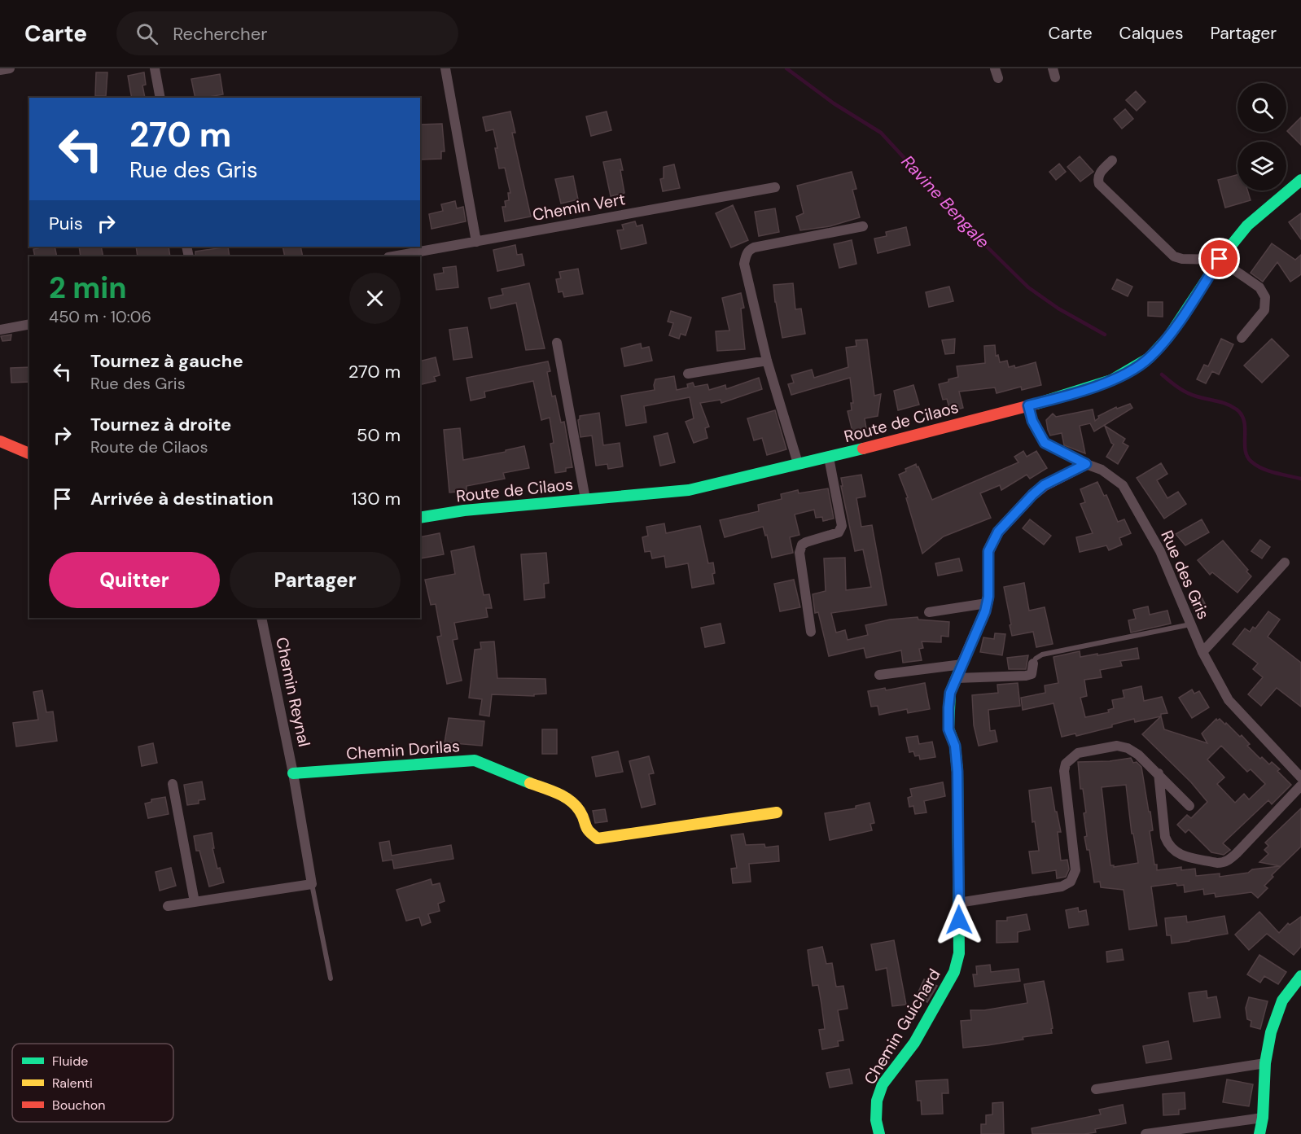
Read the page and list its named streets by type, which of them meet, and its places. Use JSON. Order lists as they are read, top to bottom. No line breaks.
{"streets":{"street":["Chemin Vert","Route de Cilaos","Rue des Gris","Chemin Reynal","Chemin Dorilas","Chemin Guichard"]},"crossings":[["Route de Cilaos","Rue des Gris"],["Rue des Gris","Chemin Guichard"],["Chemin Reynal","Chemin Dorilas"]],"water":["Ravine Bengale"],"legend":["Fluide","Ralenti","Bouchon"],"page":{"header":"Carte","search":"Rechercher","nav":["Carte","Calques","Partager"],"turn":["270 m","Rue des Gris"],"then":"Puis","heading":["2 min","450 m · 10:06"],"list":[{"name":"Tournez à gauche","note":"Rue des Gris","value":"270 m"},{"name":"Tournez à droite","note":"Route de Cilaos","value":"50 m"},{"name":"Arrivée à destination","value":"130 m"}],"buttons":["Quitter","Partager"]}}
